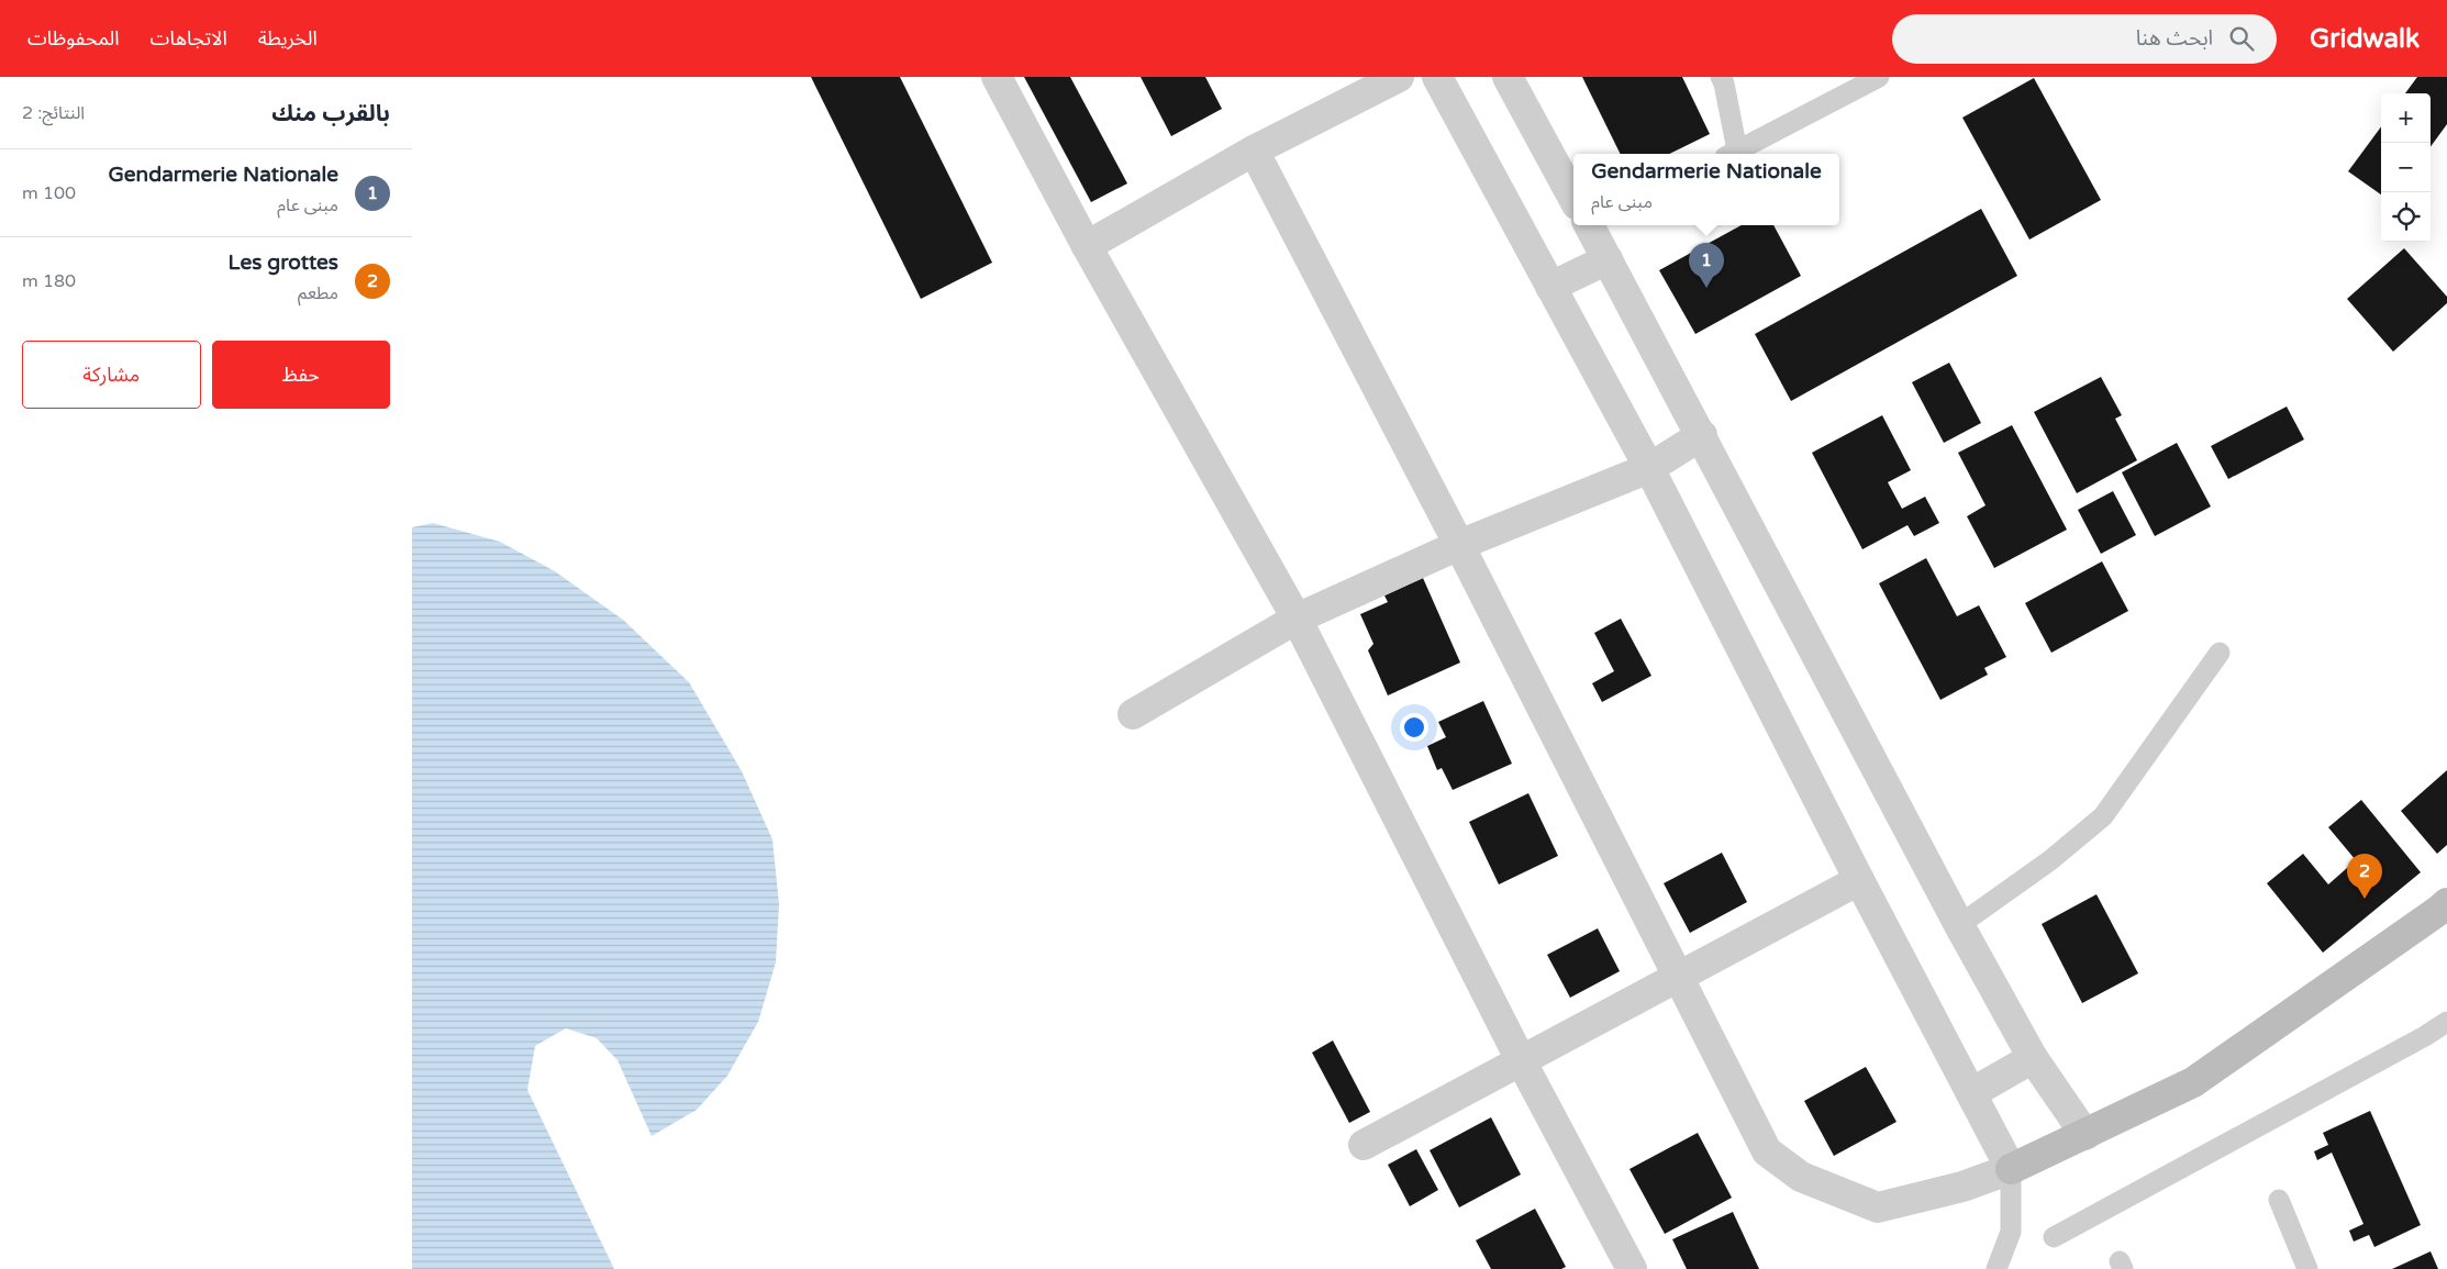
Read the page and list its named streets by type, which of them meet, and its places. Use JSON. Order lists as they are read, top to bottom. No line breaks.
{"page":{"header":"Gridwalk","search":"ابحث هنا","nav":["الخريطة","الاتجاهات","المحفوظات"],"heading":["بالقرب منك","النتائج: 2"],"map_buttons":["+","−"],"list":[{"mark":"1","name":"Gendarmerie Nationale","note":"مبنى عام","value":"100 m"},{"mark":"2","name":"Les grottes","note":"مطعم","value":"180 m"}],"popup":["Gendarmerie Nationale","مبنى عام"],"pins":["1","2"],"buttons":["حفظ","مشاركة"]}}
